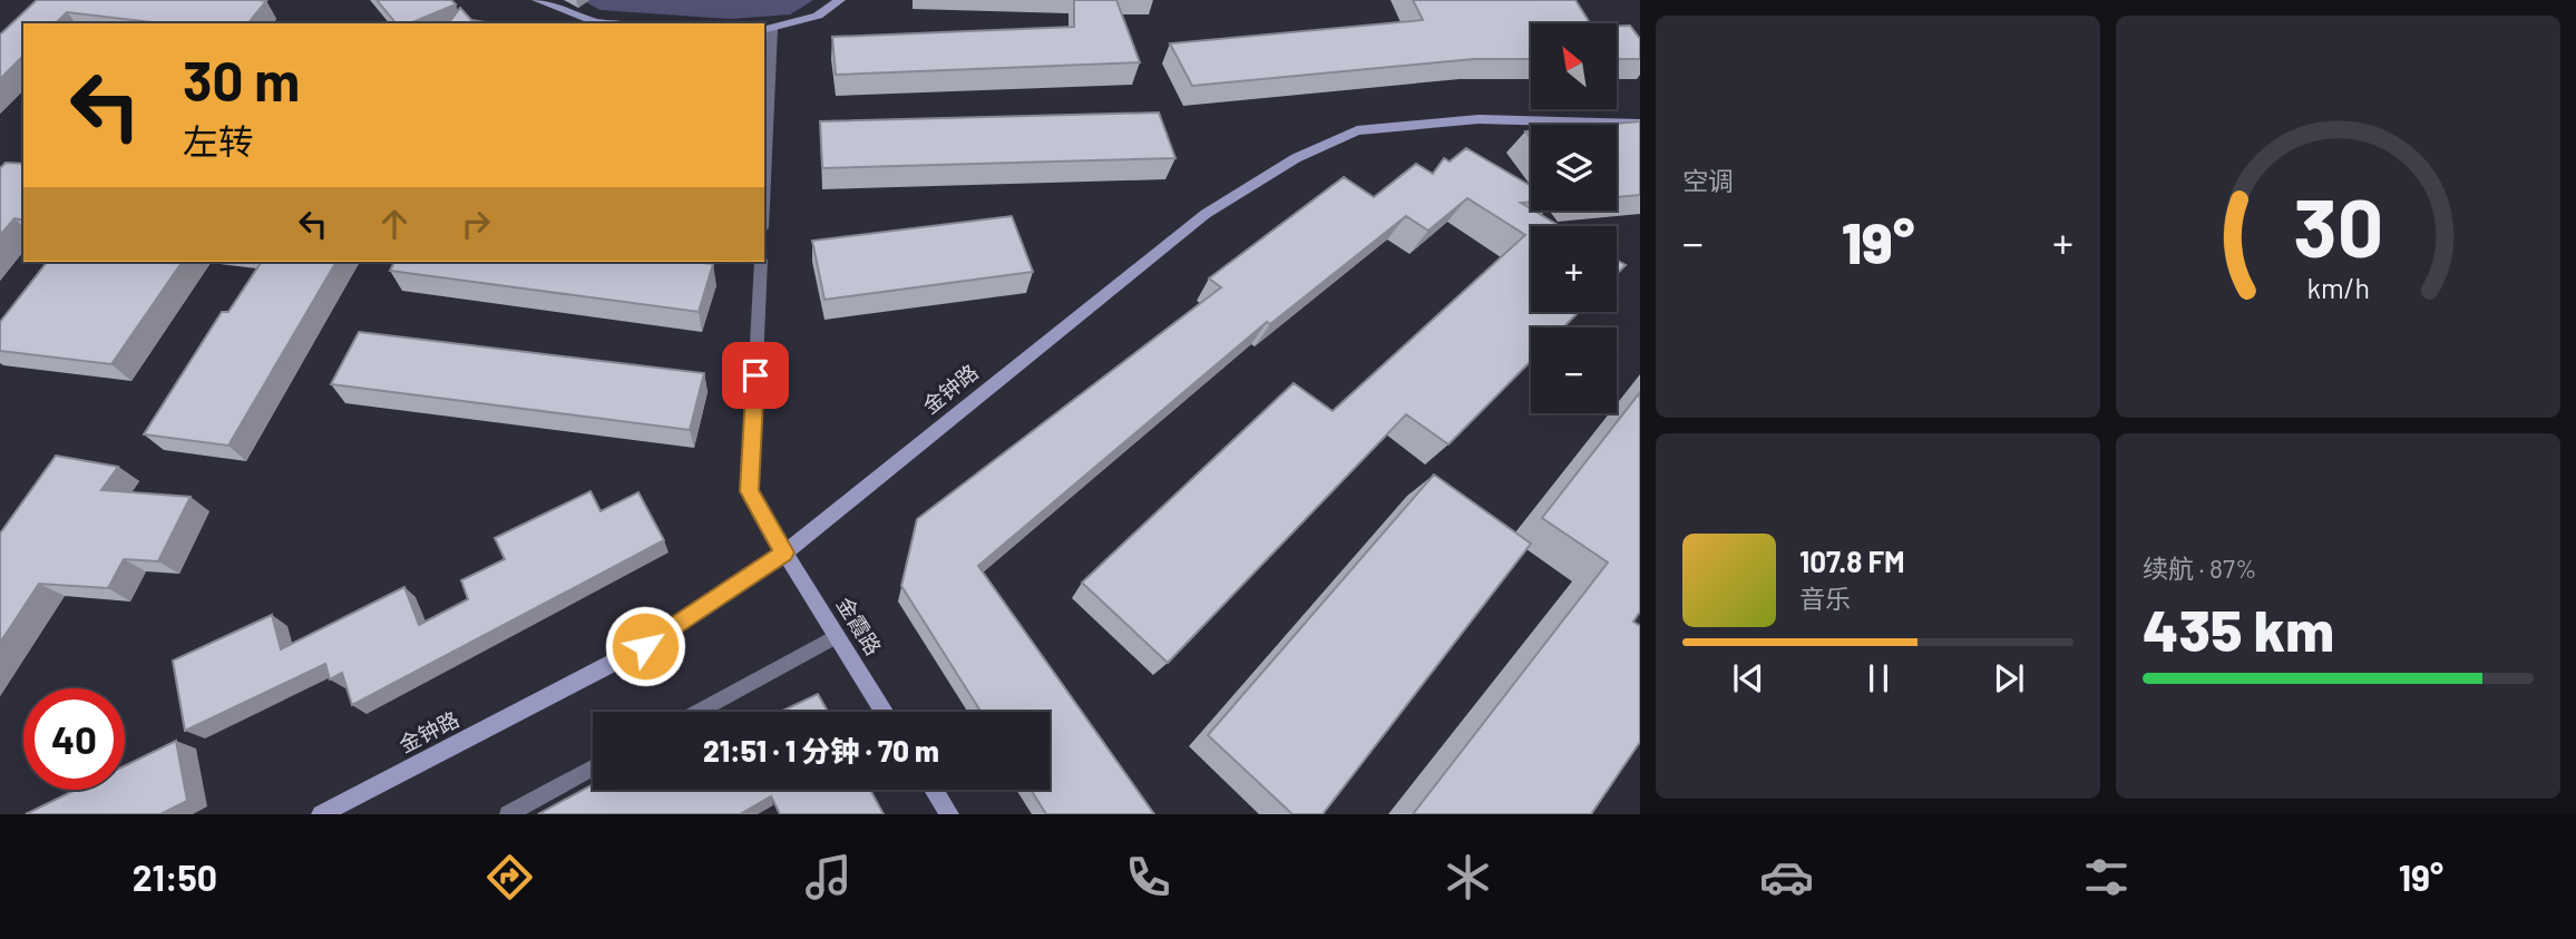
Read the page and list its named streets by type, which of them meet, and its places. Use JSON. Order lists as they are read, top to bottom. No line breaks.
{"streets":{"street":["金钟路","金霞路"]},"crossings":[["金钟路","金霞路"]],"north":"top left","page":{"tile":["空调",["续航 · 87%","435 km"]],"map_buttons":["+","−"],"turn":["30 m","左转"],"heat":["−","19°","+"],"song":["107.8 FM","音乐"],"limit":"40","trip":"21:51 · 1 分钟 · 70 m","tabs":["21:50","19°"],"gauge":["30","km/h"]}}
